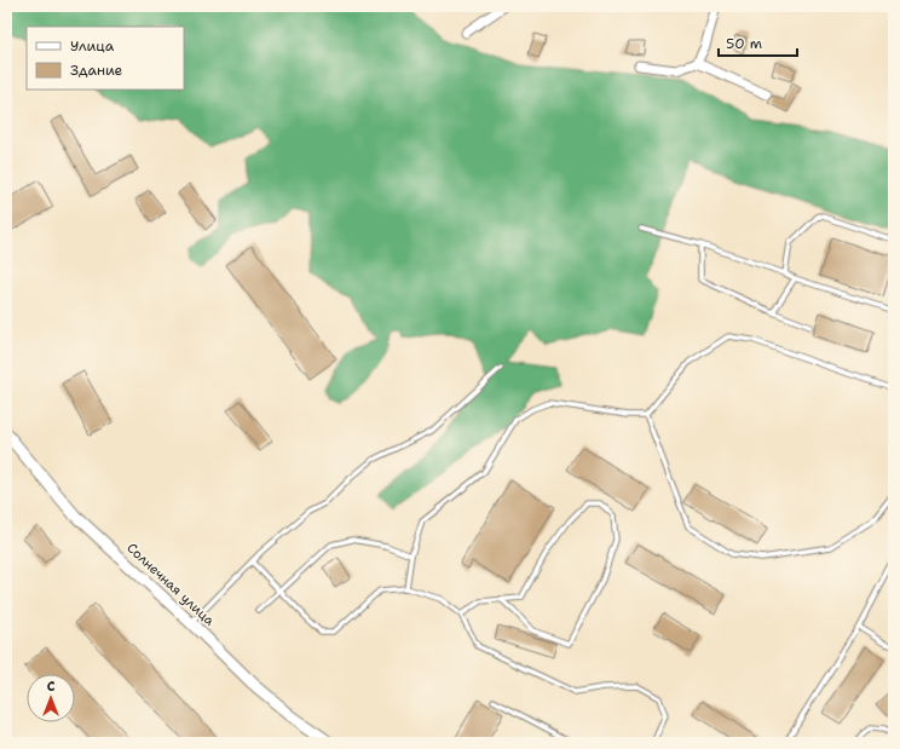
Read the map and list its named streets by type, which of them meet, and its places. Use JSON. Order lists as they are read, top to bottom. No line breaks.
{"streets":{"street":["Солнечная улица"]},"legend":["Улица","Здание"],"scale_bar":"50 m","north":"top"}
